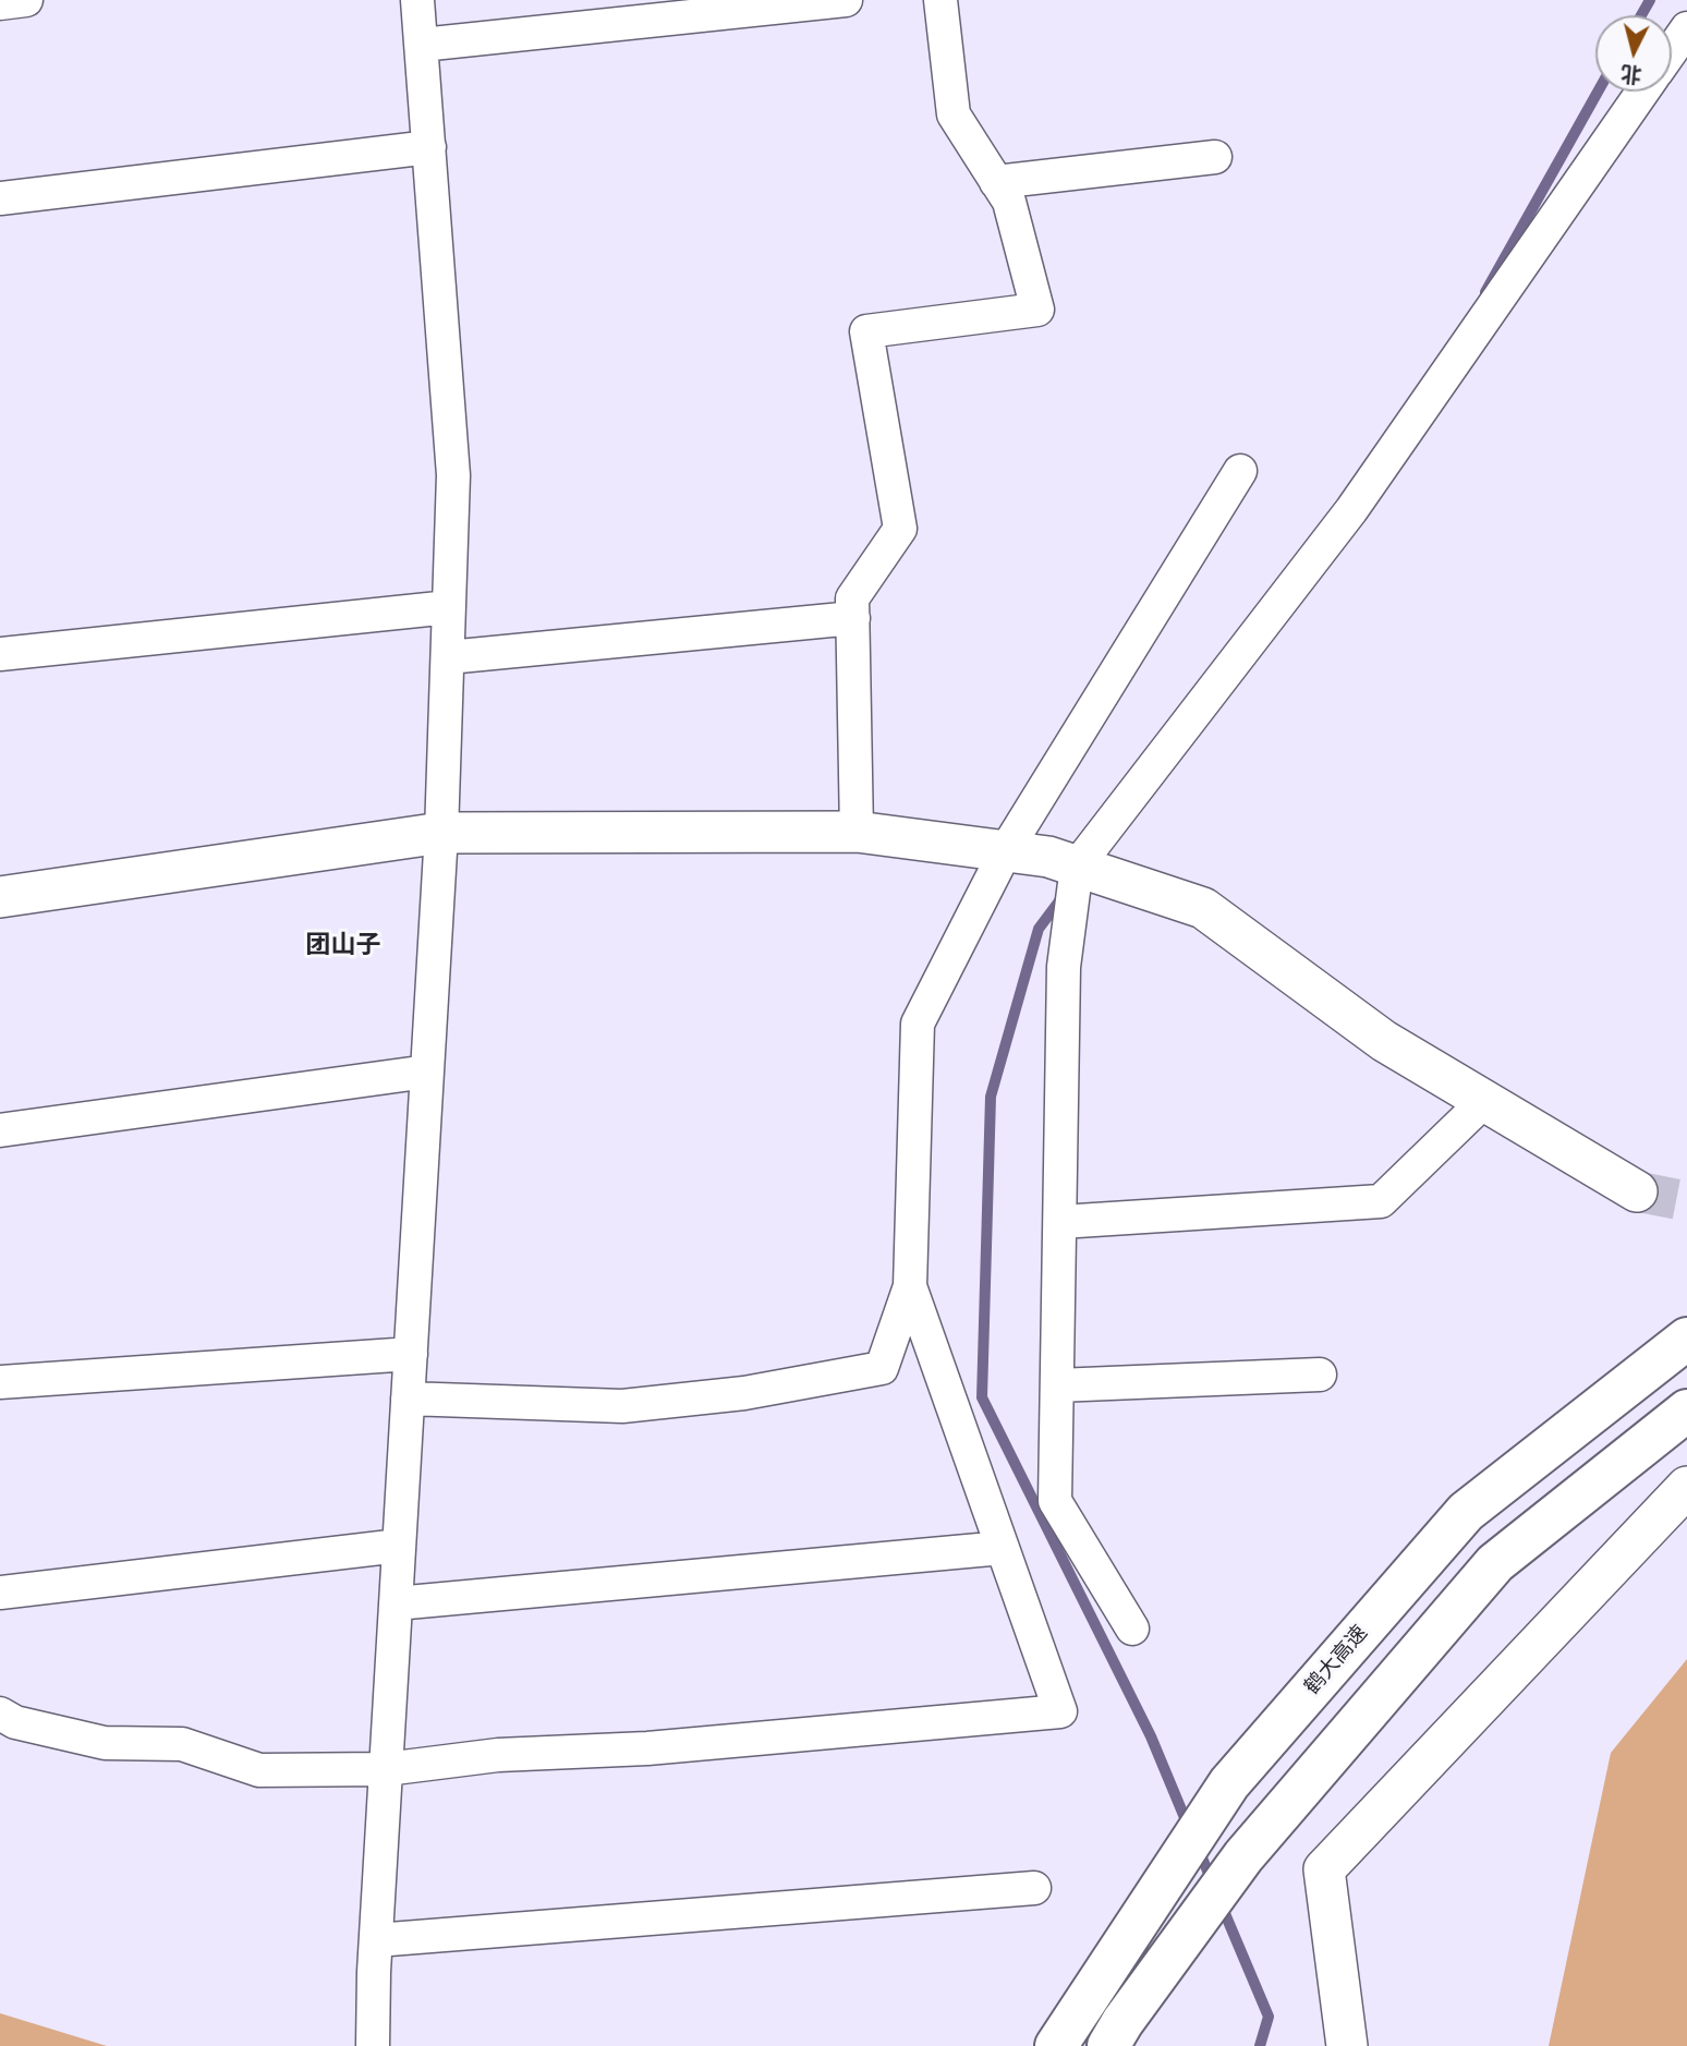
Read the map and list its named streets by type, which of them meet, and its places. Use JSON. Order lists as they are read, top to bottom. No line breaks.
{"streets":{"highway":["鹤大高速"]},"districts":["团山子"],"north":"bottom"}
